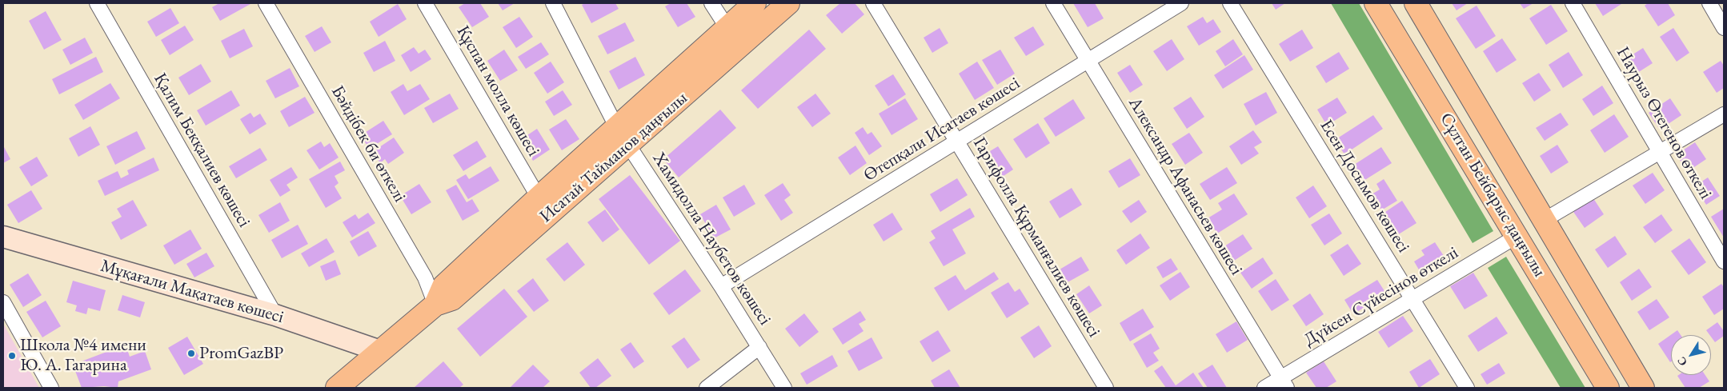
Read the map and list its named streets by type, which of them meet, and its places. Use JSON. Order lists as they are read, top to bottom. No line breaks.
{"streets":{"main road":["Исатай Тайманов даңғылы","Сұлтан Бейбарыс даңғылы"],"street":["Құспан молла көшесі","Наурыз Өтегенов өткелі","Өтепқали Исатаев көшесі","Бәйдібек би өткелі","Қалим Бекқалиев көшесі","Александр Афанасьев көшесі","Есен Досымов көшесі","Гарифолла Құрманғалиев көшесі","Хамидолла Наубетов көшесі","Мұқағали Мақатаев көшесі","Дүйсен Сүйесінов өткелі"]},"crossings":[["Құспан молла көшесі","Исатай Тайманов даңғылы"],["Өтепқали Исатаев көшесі","Александр Афанасьев көшесі"],["Өтепқали Исатаев көшесі","Гарифолла Құрманғалиев көшесі"],["Өтепқали Исатаев көшесі","Хамидолла Наубетов көшесі"],["Бәйдібек би өткелі","Исатай Тайманов даңғылы"],["Қалим Бекқалиев көшесі","Мұқағали Мақатаев көшесі"],["Исатай Тайманов даңғылы","Хамидолла Наубетов көшесі"],["Исатай Тайманов даңғылы","Мұқағали Мақатаев көшесі"],["Александр Афанасьев көшесі","Дүйсен Сүйесінов өткелі"],["Есен Досымов көшесі","Дүйсен Сүйесінов өткелі"],["Сұлтан Бейбарыс даңғылы","Дүйсен Сүйесінов өткелі"]],"places":["PromGazBP","Школа №4 имени Ю. А. Гагарина"],"north":"bottom left"}
